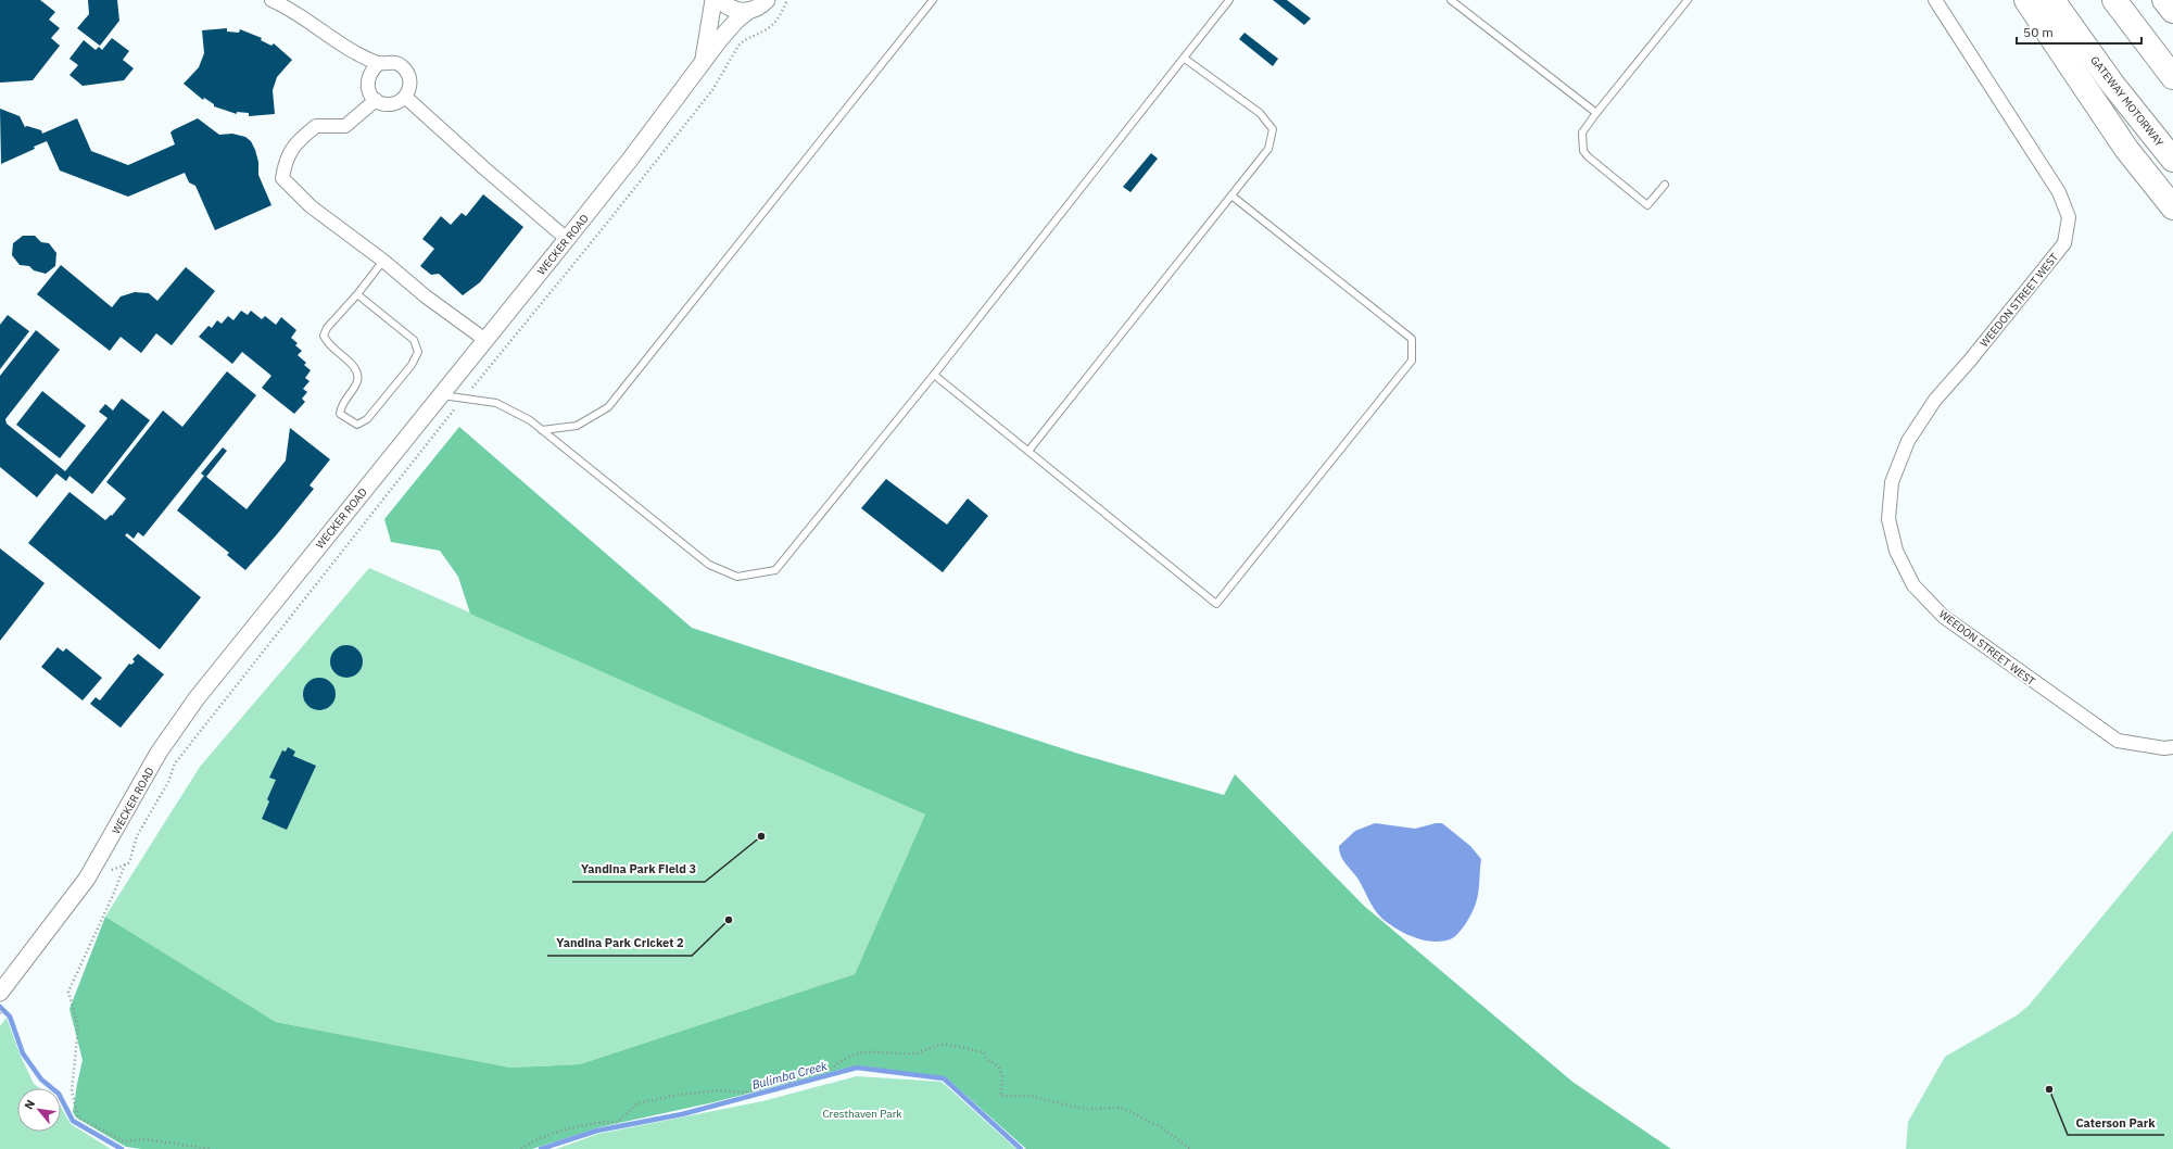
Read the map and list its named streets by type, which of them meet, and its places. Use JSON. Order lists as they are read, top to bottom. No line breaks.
{"streets":{"highway":["GATEWAY MOTORWAY"],"street":["WECKER ROAD","WEEDON STREET WEST"]},"water":["Bulimba Creek"],"parks":["Cresthaven Park"],"places":["Yandina Park Field 3","Yandina Park Cricket 2","Caterson Park"],"scale_bar":"50 m","north":"top left"}
